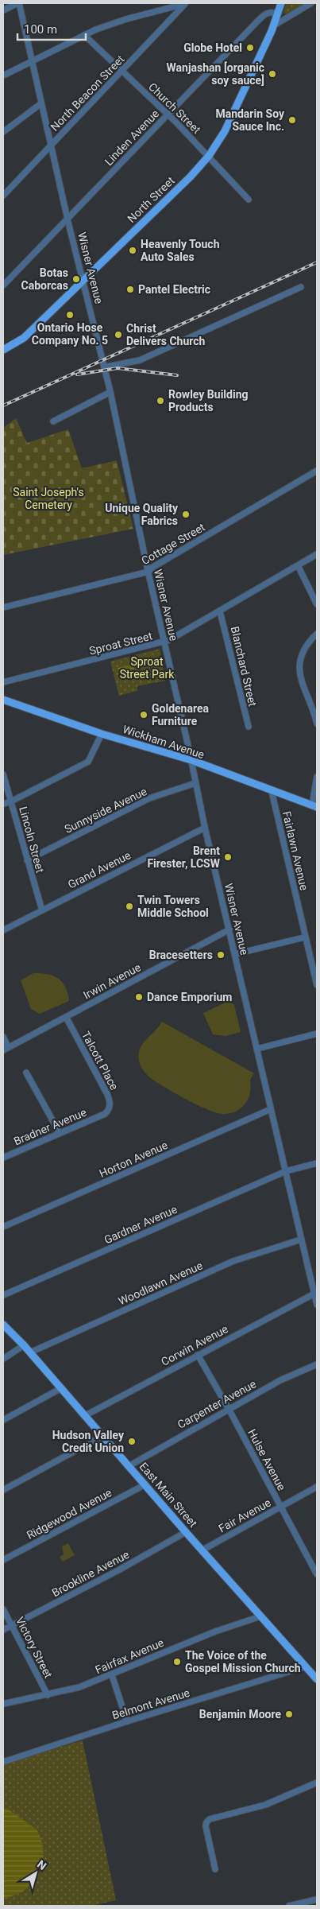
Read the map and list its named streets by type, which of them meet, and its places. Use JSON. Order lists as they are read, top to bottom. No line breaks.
{"streets":{"main road":["North Street","Wickham Avenue","East Main Street"],"street":["North Beacon Street","Church Street","Linden Avenue","Wisner Avenue","Cottage Street","Sproat Street","Blanchard Street","Sunnyside Avenue","Lincoln Street","Fairlawn Avenue","Grand Avenue","Irwin Avenue","Talcott Place","Bradner Avenue","Horton Avenue","Gardner Avenue","Woodlawn Avenue","Corwin Avenue","Carpenter Avenue","Hulse Avenue","Ridgewood Avenue","Fair Avenue","Brookline Avenue","Victory Street","Fairfax Avenue","Belmont Avenue"]},"crossings":[["North Beacon Street","Church Street"],["North Beacon Street","Wisner Avenue"],["Church Street","Linden Avenue"],["Church Street","North Street"],["Linden Avenue","North Street"],["Linden Avenue","Wisner Avenue"],["North Street","Wisner Avenue"],["Wisner Avenue","Cottage Street"],["Wisner Avenue","Sproat Street"],["Wisner Avenue","Wickham Avenue"],["Wisner Avenue","Sunnyside Avenue"],["Wisner Avenue","Grand Avenue"],["Wisner Avenue","Irwin Avenue"],["Wisner Avenue","Horton Avenue"],["Wisner Avenue","Gardner Avenue"],["Wisner Avenue","Woodlawn Avenue"],["Wisner Avenue","Corwin Avenue"],["Sproat Street","Blanchard Street"],["Wickham Avenue","Fairlawn Avenue"],["Sunnyside Avenue","Lincoln Street"],["Lincoln Street","Grand Avenue"],["Irwin Avenue","Talcott Place"],["Talcott Place","Bradner Avenue"],["Woodlawn Avenue","East Main Street"],["Corwin Avenue","Hulse Avenue"],["Corwin Avenue","East Main Street"],["Carpenter Avenue","Hulse Avenue"],["Carpenter Avenue","East Main Street"],["Hulse Avenue","Fair Avenue"],["East Main Street","Ridgewood Avenue"],["East Main Street","Fair Avenue"],["East Main Street","Brookline Avenue"],["East Main Street","Fairfax Avenue"],["East Main Street","Belmont Avenue"],["Brookline Avenue","Victory Street"],["Victory Street","Fairfax Avenue"]],"parks":["Saint Joseph's Cemetery","Sproat Street Park"],"places":["Globe Hotel","Wanjashan [organic soy sauce]","Mandarin Soy Sauce Inc.","Heavenly Touch Auto Sales","Botas Caborcas","Pantel Electric","Ontario Hose Company No. 5","Christ Delivers Church","Rowley Building Products","Unique Quality Fabrics","Goldenarea Furniture","Brent Firester, LCSW","Twin Towers Middle School","Bracesetters","Dance Emporium","Hudson Valley Credit Union","The Voice of the Gospel Mission Church","Benjamin Moore"],"scale_bar":"100 m","north":"top right"}
